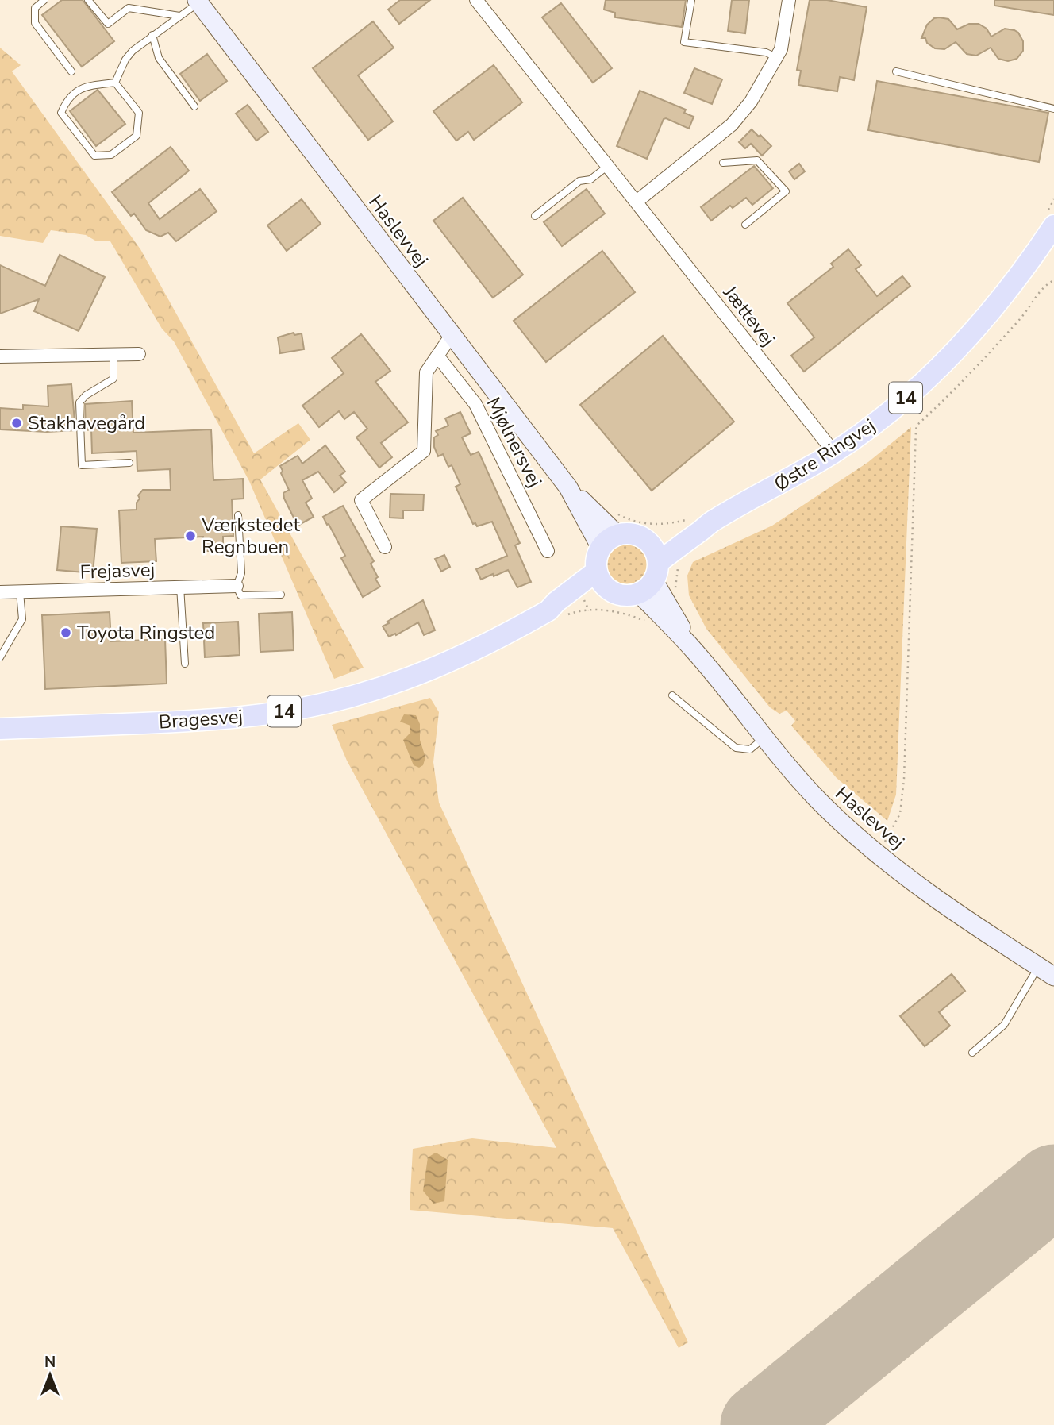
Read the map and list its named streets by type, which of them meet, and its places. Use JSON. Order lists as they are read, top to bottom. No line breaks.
{"streets":{"main road":["14","Østre Ringvej","Bragesvej"],"street":["Haslevvej","Jættevej","Mjølnersvej","Frejasvej"]},"crossings":[["Haslevvej","14"],["Haslevvej","Østre Ringvej"],["Haslevvej","Bragesvej"],["Jættevej","Østre Ringvej"],["14","Østre Ringvej"],["14","Bragesvej"],["Østre Ringvej","Bragesvej"]],"places":["Stakhavegård","Værkstedet Regnbuen","Toyota Ringsted"],"north":"top"}
